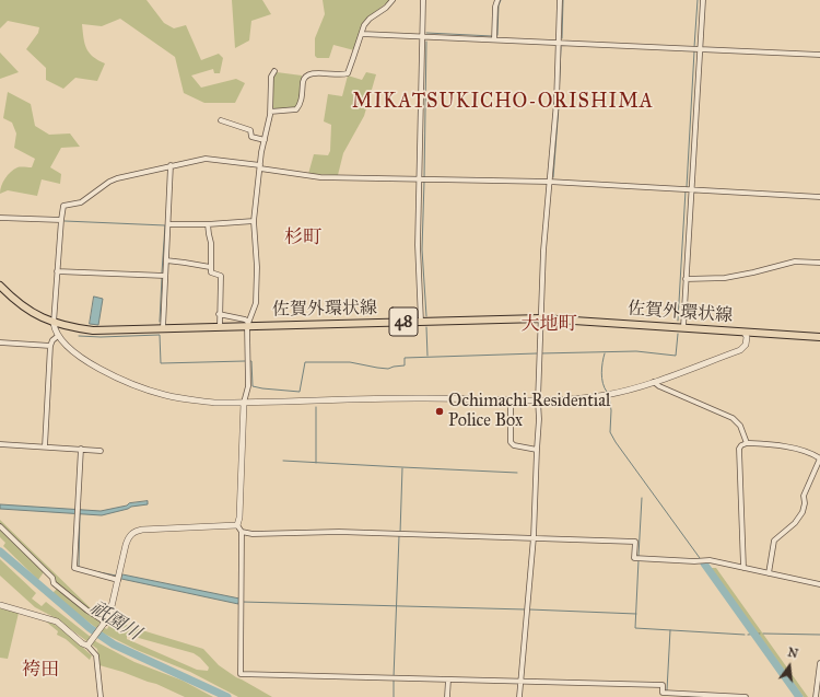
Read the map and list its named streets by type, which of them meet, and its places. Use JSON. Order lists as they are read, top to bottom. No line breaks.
{"streets":{"main road":["佐賀外環状線","48"]},"districts":["MIKATSUKICHO-ORISHIMA","杉町","大地町","袴田"],"water":["祇園川"],"places":["Ochimachi Residential Police Box"],"north":"top"}
